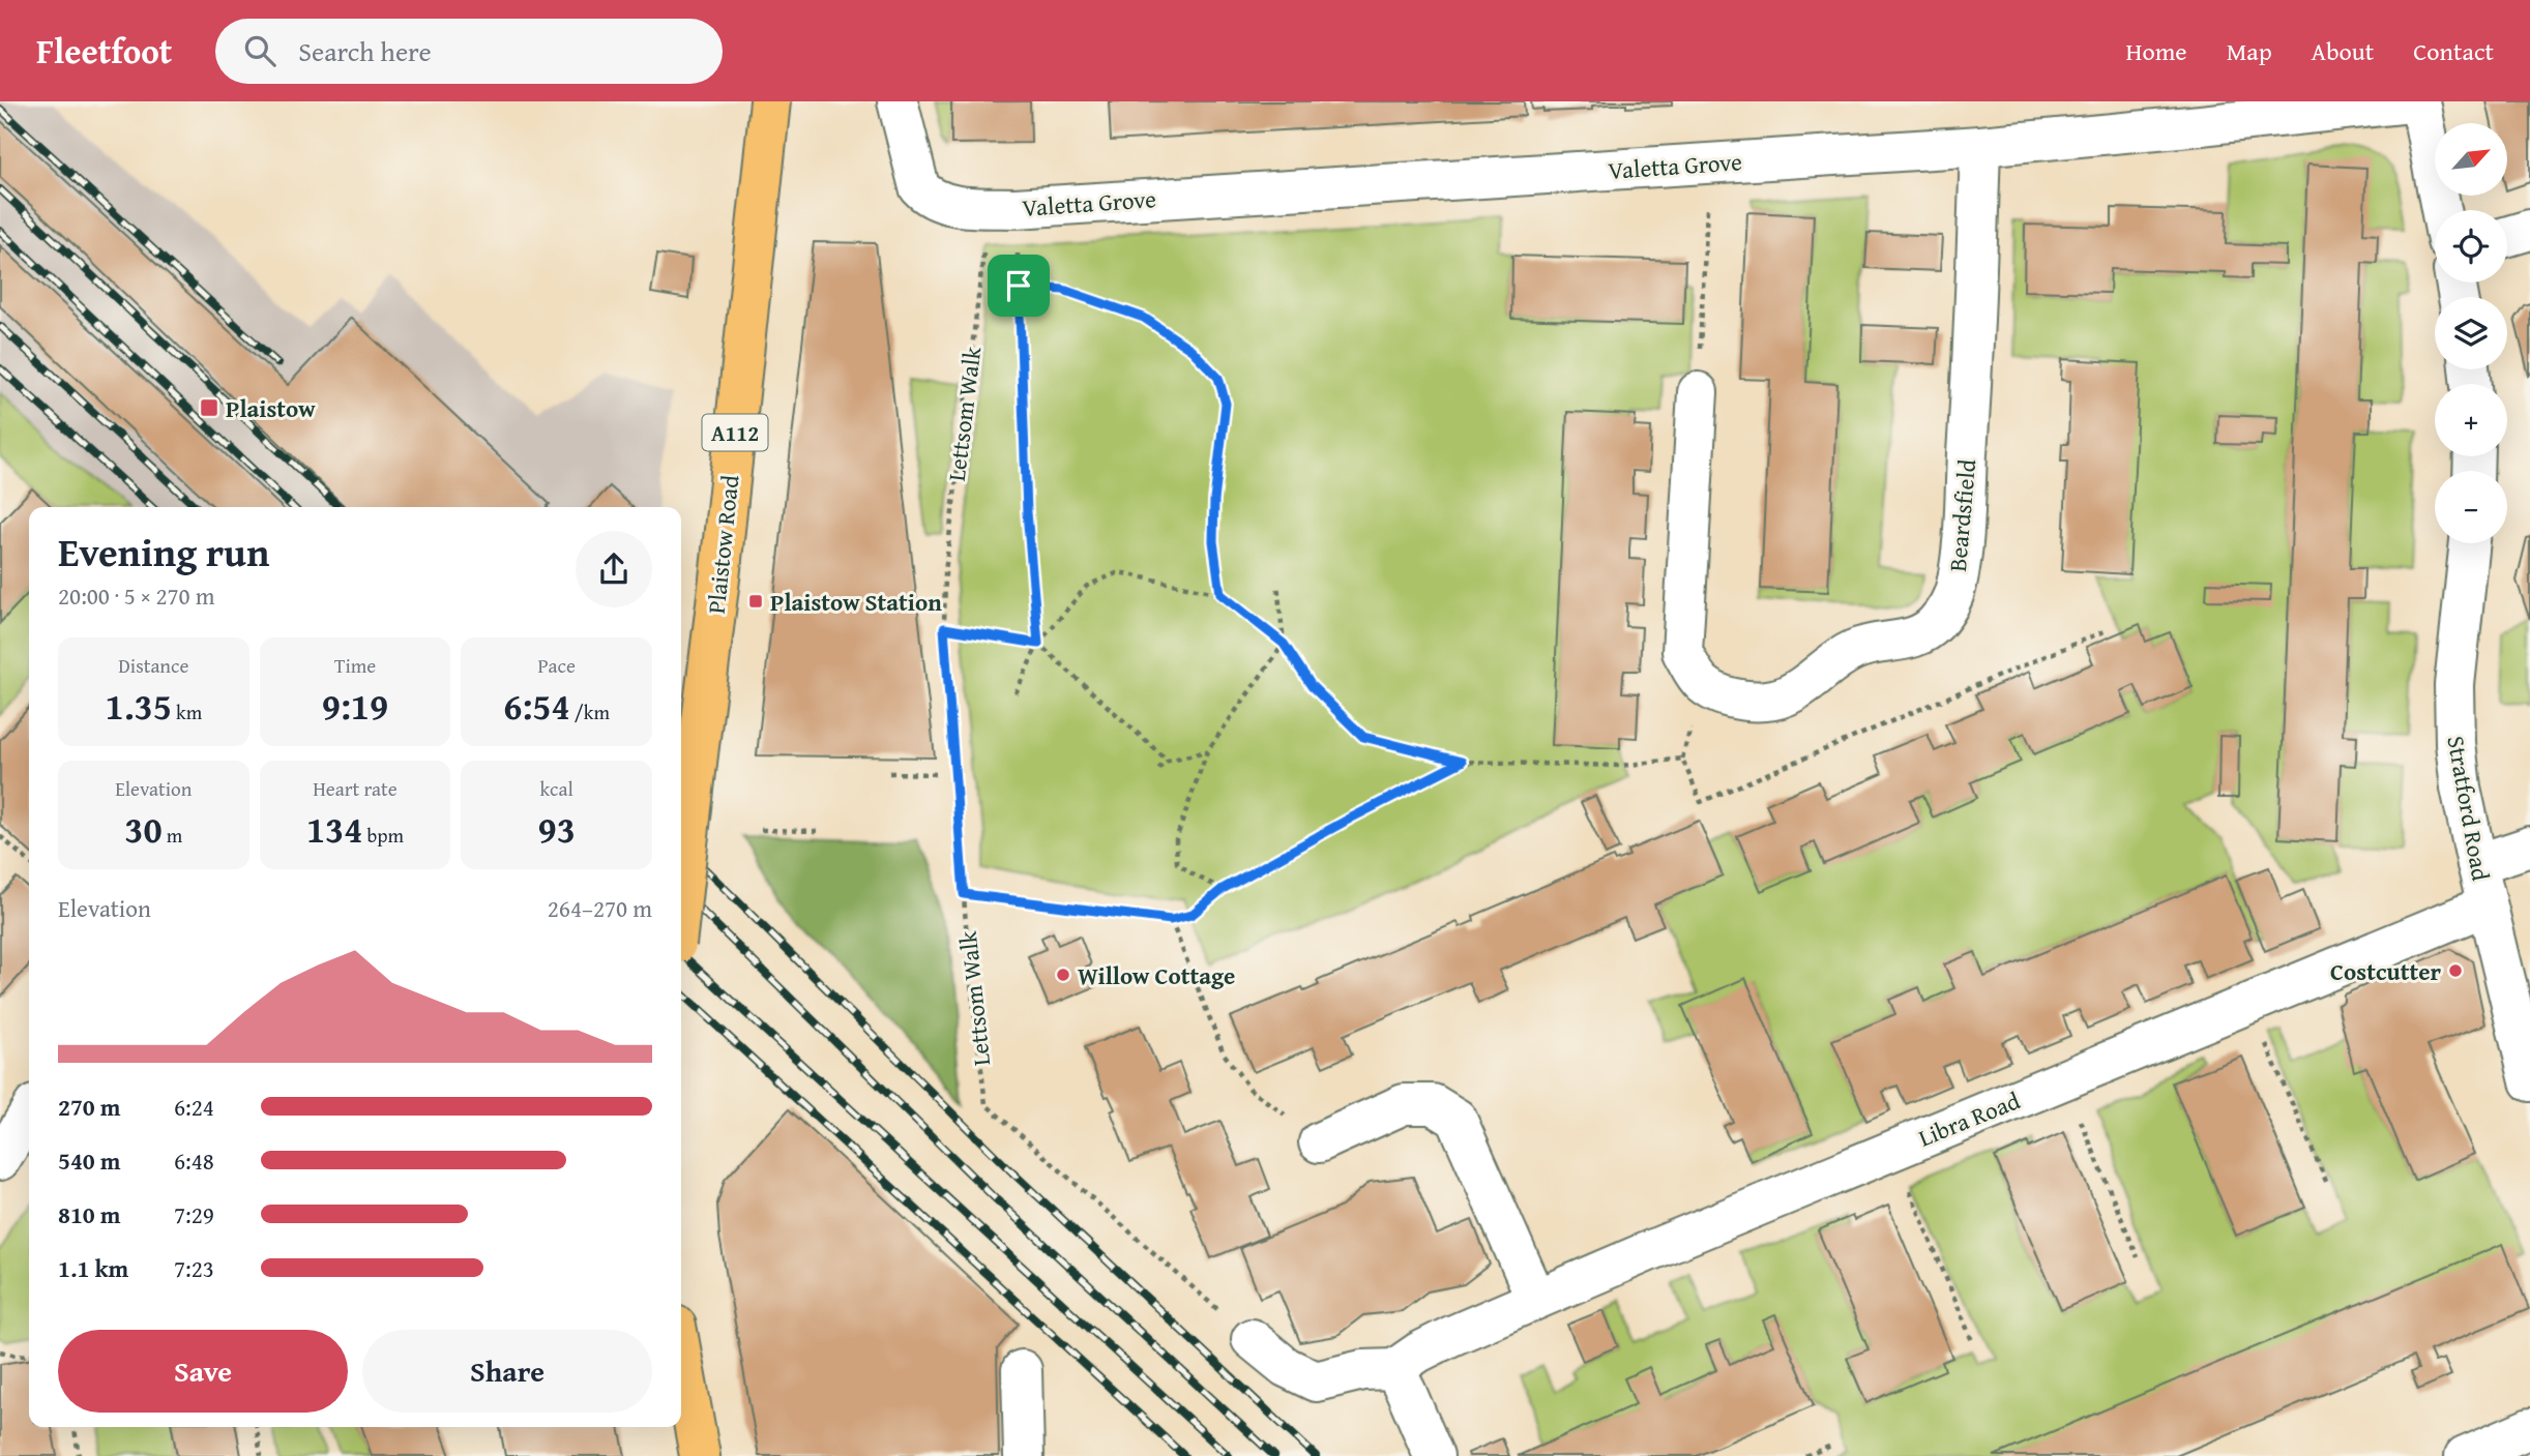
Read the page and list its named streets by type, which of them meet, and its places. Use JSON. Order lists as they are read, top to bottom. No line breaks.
{"streets":{"main road":["A112","Plaistow Road"],"street":["Valetta Grove","Beardsfield","Stratford Road","Libra Road"],"path":["Lettsom Walk"]},"crossings":[["Valetta Grove","Beardsfield"],["Stratford Road","Libra Road"]],"places":{"transit":["Plaistow","Plaistow Station"],"other":["Costcutter","Willow Cottage"]},"north":"top right","page":{"header":"Fleetfoot","search":"Search here","nav":["Home","Map","About","Contact"],"map_buttons":["+","−"],"heading":["Evening run","20:00 · 5 × 270 m"],"stats":[["Distance","1.35 km"],["Time","9:19"],["Pace","6:54 /km"],["Elevation","30 m"],["Heart rate","134 bpm"],["kcal","93"]],"chart":["Elevation","264–270 m"],"list":[{"name":"270 m","note":"6:24"},{"name":"540 m","note":"6:48"},{"name":"810 m","note":"7:29"},{"name":"1.1 km","note":"7:23"}],"buttons":["Save","Share"]}}
